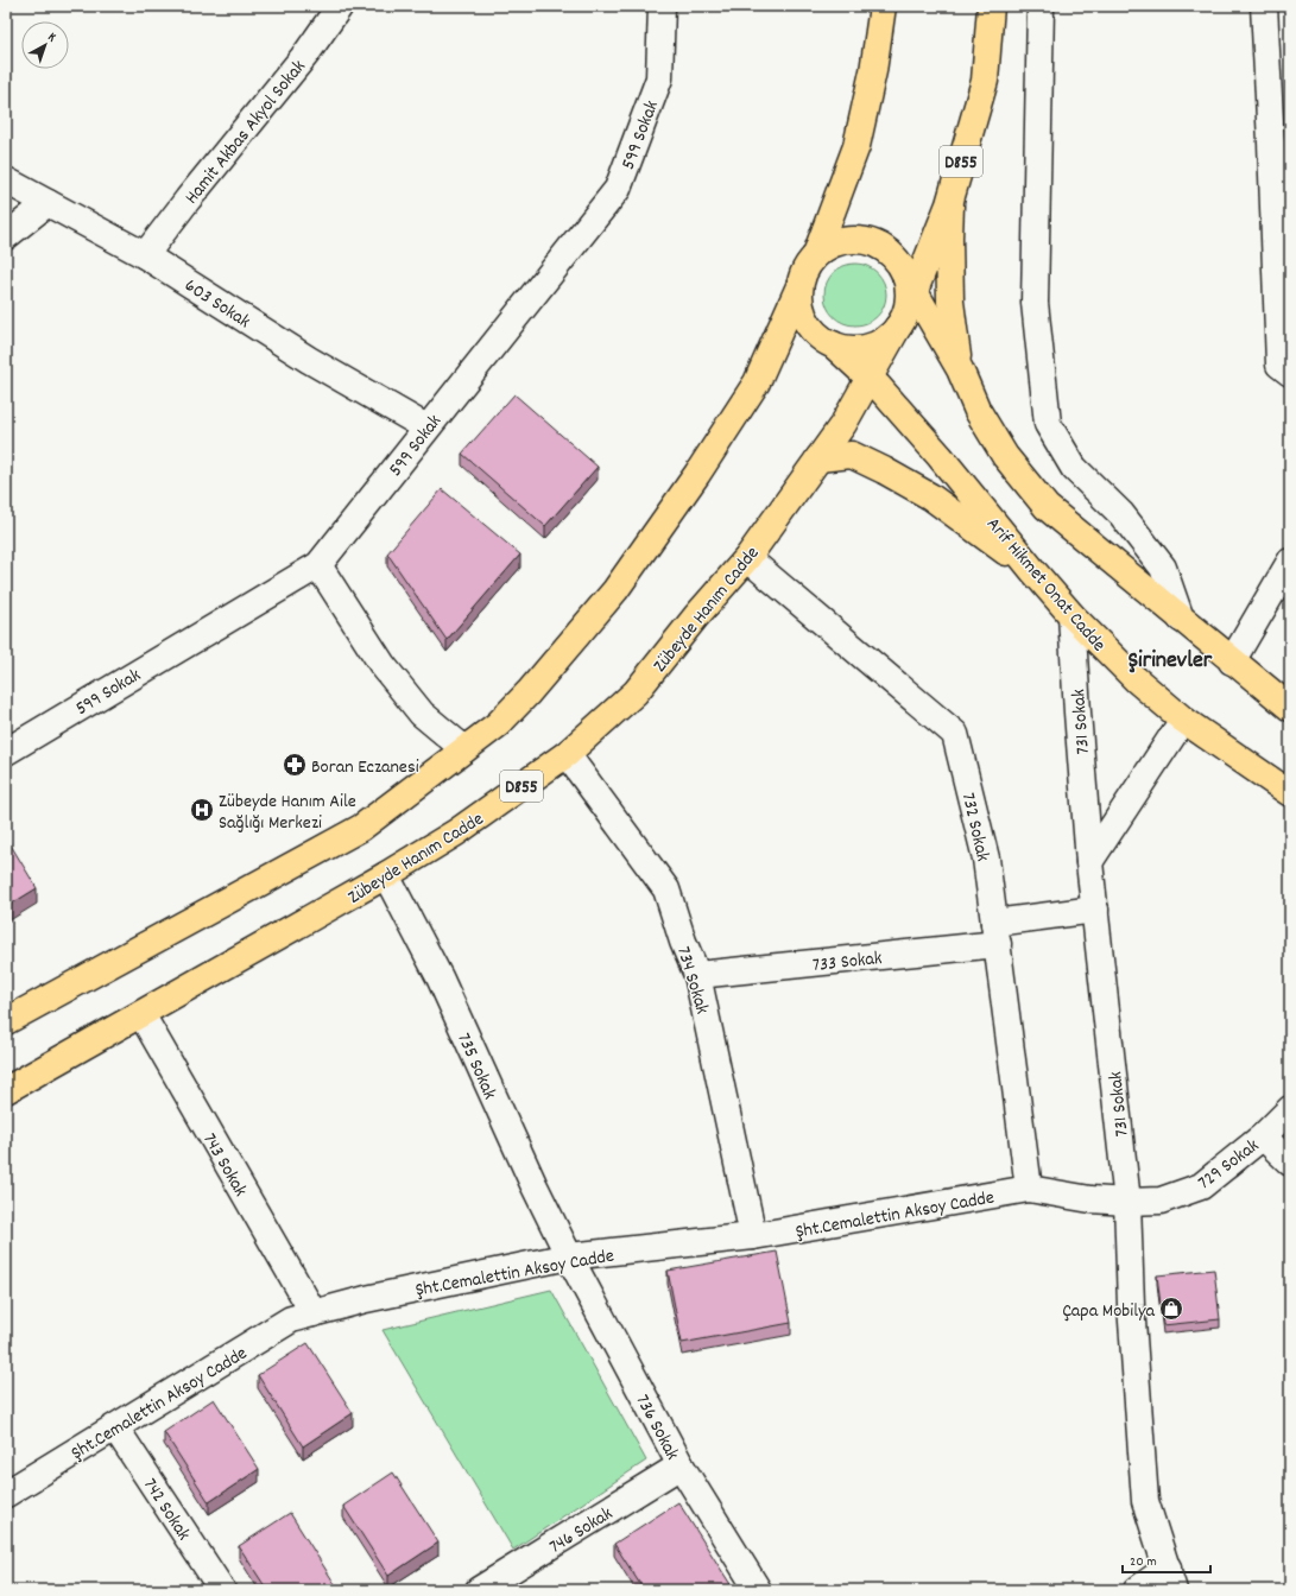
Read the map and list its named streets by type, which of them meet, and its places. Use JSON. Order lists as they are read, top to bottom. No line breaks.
{"streets":{"main road":["D855","Arif Hikmet Onat Cadde","Zübeyde Hanım Cadde"],"street":["Hamit Akbas Akyol Sokak","599 Sokak","603 Sokak","731 Sokak","732 Sokak","733 Sokak","734 Sokak","735 Sokak","729 Sokak","743 Sokak","Şht.Cemalettin Aksoy Cadde","736 Sokak","742 Sokak","746 Sokak"]},"crossings":[["Hamit Akbas Akyol Sokak","603 Sokak"],["599 Sokak","603 Sokak"],["Arif Hikmet Onat Cadde","Zübeyde Hanım Cadde"],["Arif Hikmet Onat Cadde","731 Sokak"],["Zübeyde Hanım Cadde","732 Sokak"],["Zübeyde Hanım Cadde","734 Sokak"],["Zübeyde Hanım Cadde","735 Sokak"],["Zübeyde Hanım Cadde","743 Sokak"],["731 Sokak","733 Sokak"],["731 Sokak","729 Sokak"],["731 Sokak","Şht.Cemalettin Aksoy Cadde"],["732 Sokak","733 Sokak"],["732 Sokak","Şht.Cemalettin Aksoy Cadde"],["733 Sokak","734 Sokak"],["734 Sokak","Şht.Cemalettin Aksoy Cadde"],["735 Sokak","Şht.Cemalettin Aksoy Cadde"],["735 Sokak","736 Sokak"],["729 Sokak","Şht.Cemalettin Aksoy Cadde"],["743 Sokak","Şht.Cemalettin Aksoy Cadde"],["Şht.Cemalettin Aksoy Cadde","736 Sokak"],["Şht.Cemalettin Aksoy Cadde","742 Sokak"],["736 Sokak","746 Sokak"]],"districts":["Şirinevler"],"places":{"pharmacy":["Boran Eczanesi"],"hospital":["Zübeyde Hanım Aile Sağlığı Merkezi"],"shop":["Çapa Mobilya"]},"scale_bar":"20 m","north":"top right"}
